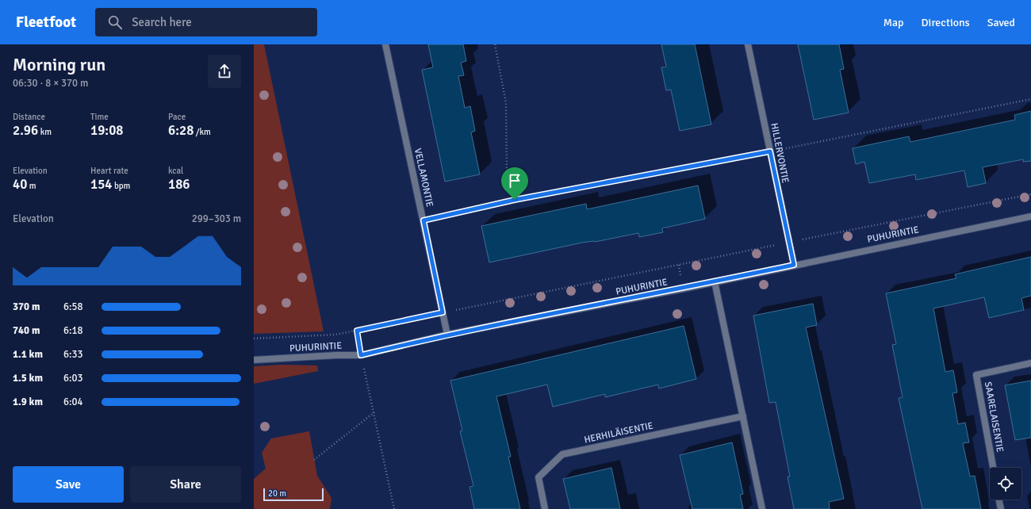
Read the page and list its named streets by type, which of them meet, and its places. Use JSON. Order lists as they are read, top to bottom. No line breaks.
{"streets":{"street":["HILLERVONTIE","VELLAMONTIE","PUHURINTIE","SAARELAISENTIE","HERHILÄISENTIE"]},"crossings":[["HILLERVONTIE","PUHURINTIE"],["VELLAMONTIE","PUHURINTIE"]],"scale_bar":"20 m","page":{"header":"Fleetfoot","search":"Search here","nav":["Map","Directions","Saved"],"heading":["Morning run","06:30 · 8 × 370 m"],"stats":[["Distance","2.96 km"],["Time","19:08"],["Pace","6:28 /km"],["Elevation","40 m"],["Heart rate","154 bpm"],["kcal","186"]],"chart":["Elevation","299–303 m"],"list":[{"name":"370 m","note":"6:58"},{"name":"740 m","note":"6:18"},{"name":"1.1 km","note":"6:33"},{"name":"1.5 km","note":"6:03"},{"name":"1.9 km","note":"6:04"}],"buttons":["Save","Share"],"scale":"20 m"}}
